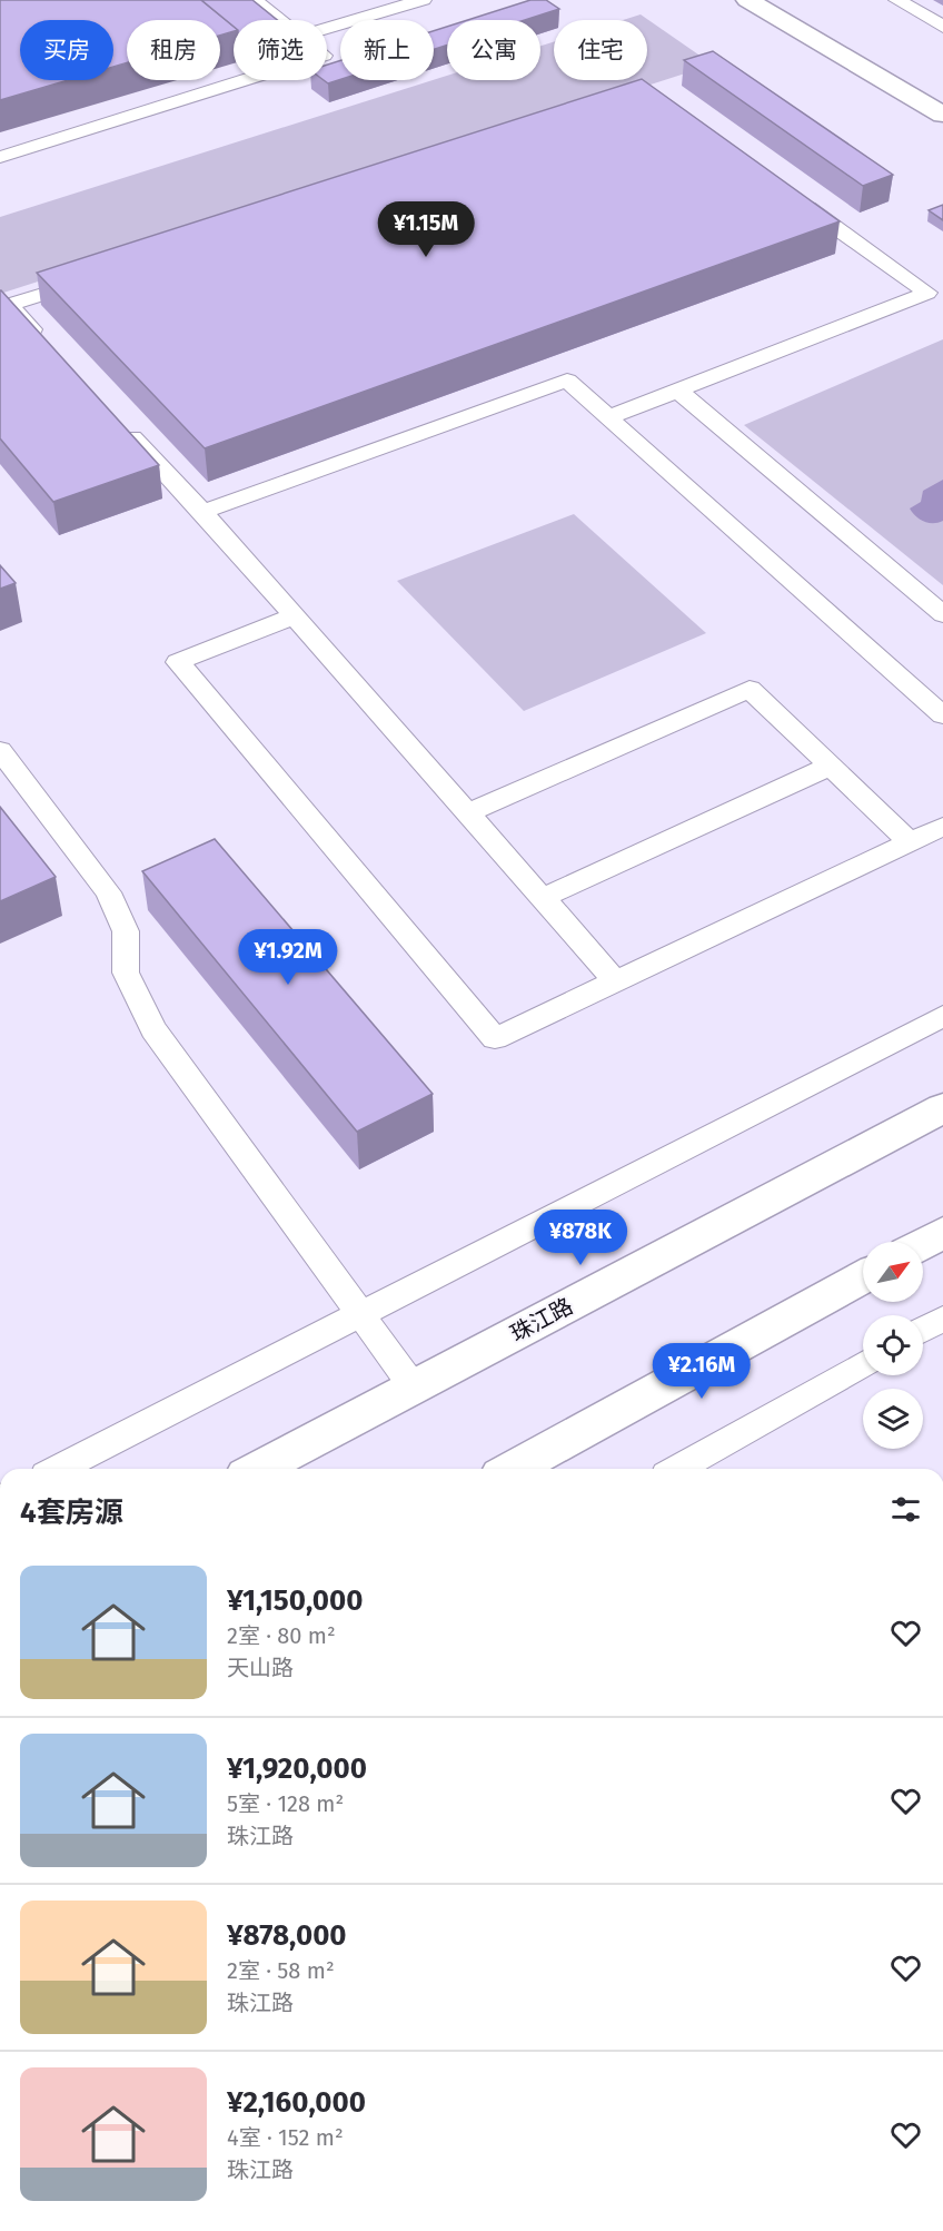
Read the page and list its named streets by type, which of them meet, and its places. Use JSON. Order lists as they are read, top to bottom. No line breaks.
{"streets":{"street":["珠江路"]},"north":"top right","page":{"chip":["买房","租房","筛选","新上","公寓","住宅"],"price":["¥1.15M","¥1.92M","¥878K","¥2.16M"],"heading":"4套房源","list":[{"name":"¥1,150,000","note":"2室 · 80 m² · 天山路"},{"name":"¥1,920,000","note":"5室 · 128 m² · 珠江路"},{"name":"¥878,000","note":"2室 · 58 m² · 珠江路"},{"name":"¥2,160,000","note":"4室 · 152 m² · 珠江路"}]}}
